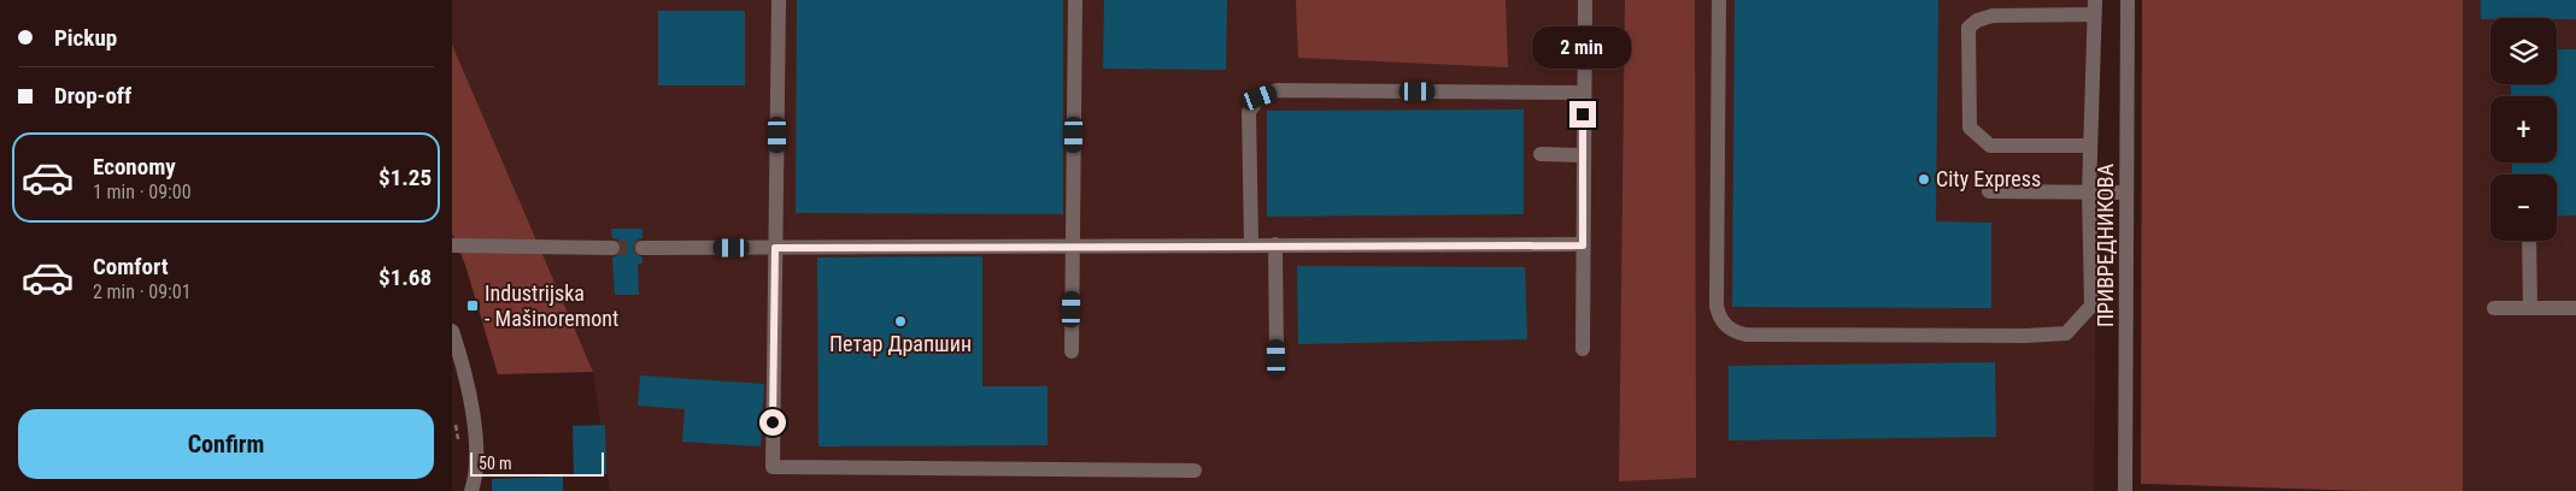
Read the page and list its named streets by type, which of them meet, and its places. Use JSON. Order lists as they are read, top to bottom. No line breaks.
{"streets":{"street":["ПРИВРЕДНИКОВА"]},"places":{"other":["City Express","Петар Драпшин"],"transit":["Industrijska - Mašinoremont"]},"scale_bar":"50 m","page":{"banner":["Pickup","Drop-off"],"map_buttons":["+","−"],"bubble":"2 min","list":[{"name":"Economy","note":"1 min · 09:00","value":"$1.25"},{"name":"Comfort","note":"2 min · 09:01","value":"$1.68"}],"buttons":"Confirm","scale":"50 m"}}
